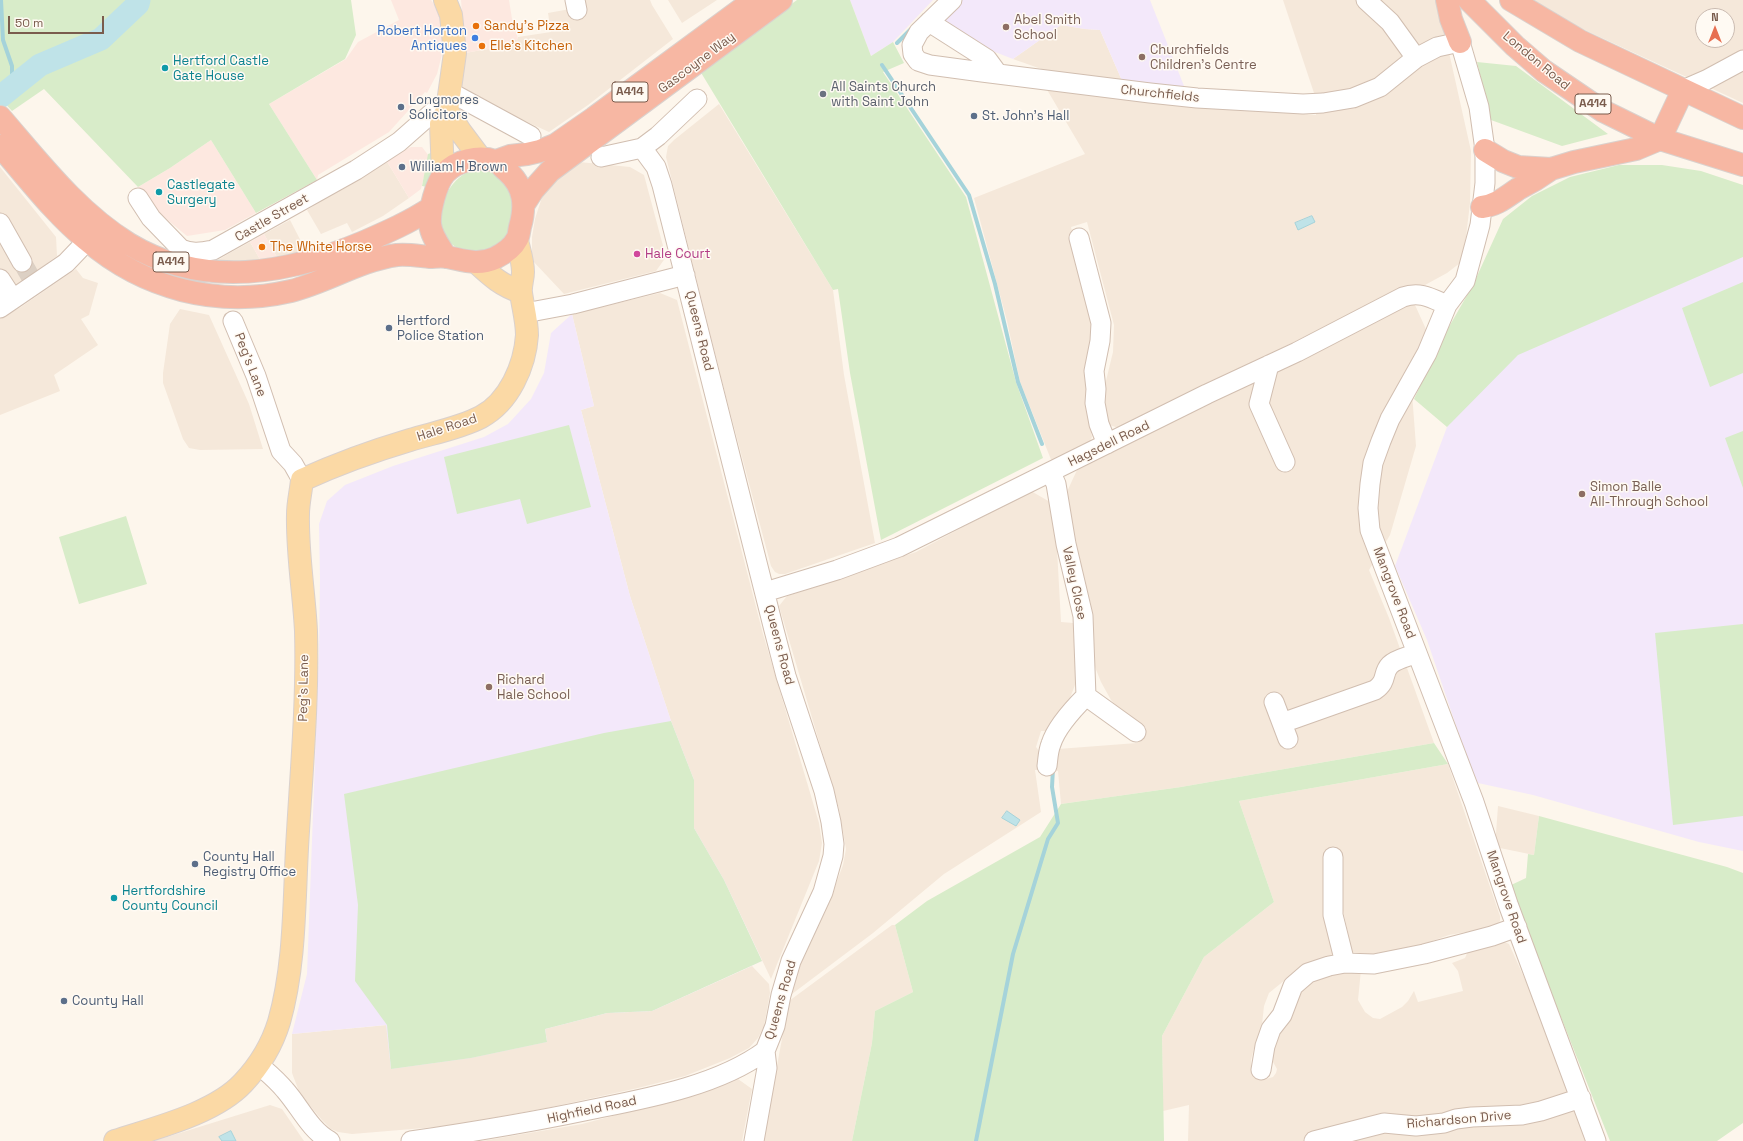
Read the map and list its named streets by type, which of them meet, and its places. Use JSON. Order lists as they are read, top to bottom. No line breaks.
{"streets":{"highway":["London Road","Gascoyne Way","A414"],"main road":["Peg's Lane","Hale Road"],"street":["Churchfields","Castle Street","Queens Road","Hagsdell Road","Valley Close","Mangrove Road","Highfield Road","Richardson Drive"]},"crossings":[["Gascoyne Way","A414"],["Gascoyne Way","Hale Road"],["A414","Hale Road"],["Churchfields","Mangrove Road"],["Queens Road","Hagsdell Road"],["Queens Road","Highfield Road"],["Peg's Lane","Hale Road"],["Hagsdell Road","Valley Close"],["Hagsdell Road","Mangrove Road"],["Mangrove Road","Richardson Drive"]],"places":["Sandy's Pizza","Abel Smith School","Robert Horton Antiques","Elle's Kitchen","Churchfields Children’s Centre","Hertford Castle Gate House","All Saints Church with Saint John","Longmores Solicitors","St. John's Hall","William H Brown","Castlegate Surgery","The White Horse","Hale Court","Hertford Police Station","Simon Balle All-Through School","Richard Hale School","County Hall Registry Office","Hertfordshire County Council","County Hall"],"scale_bar":"50 m","north":"top"}
